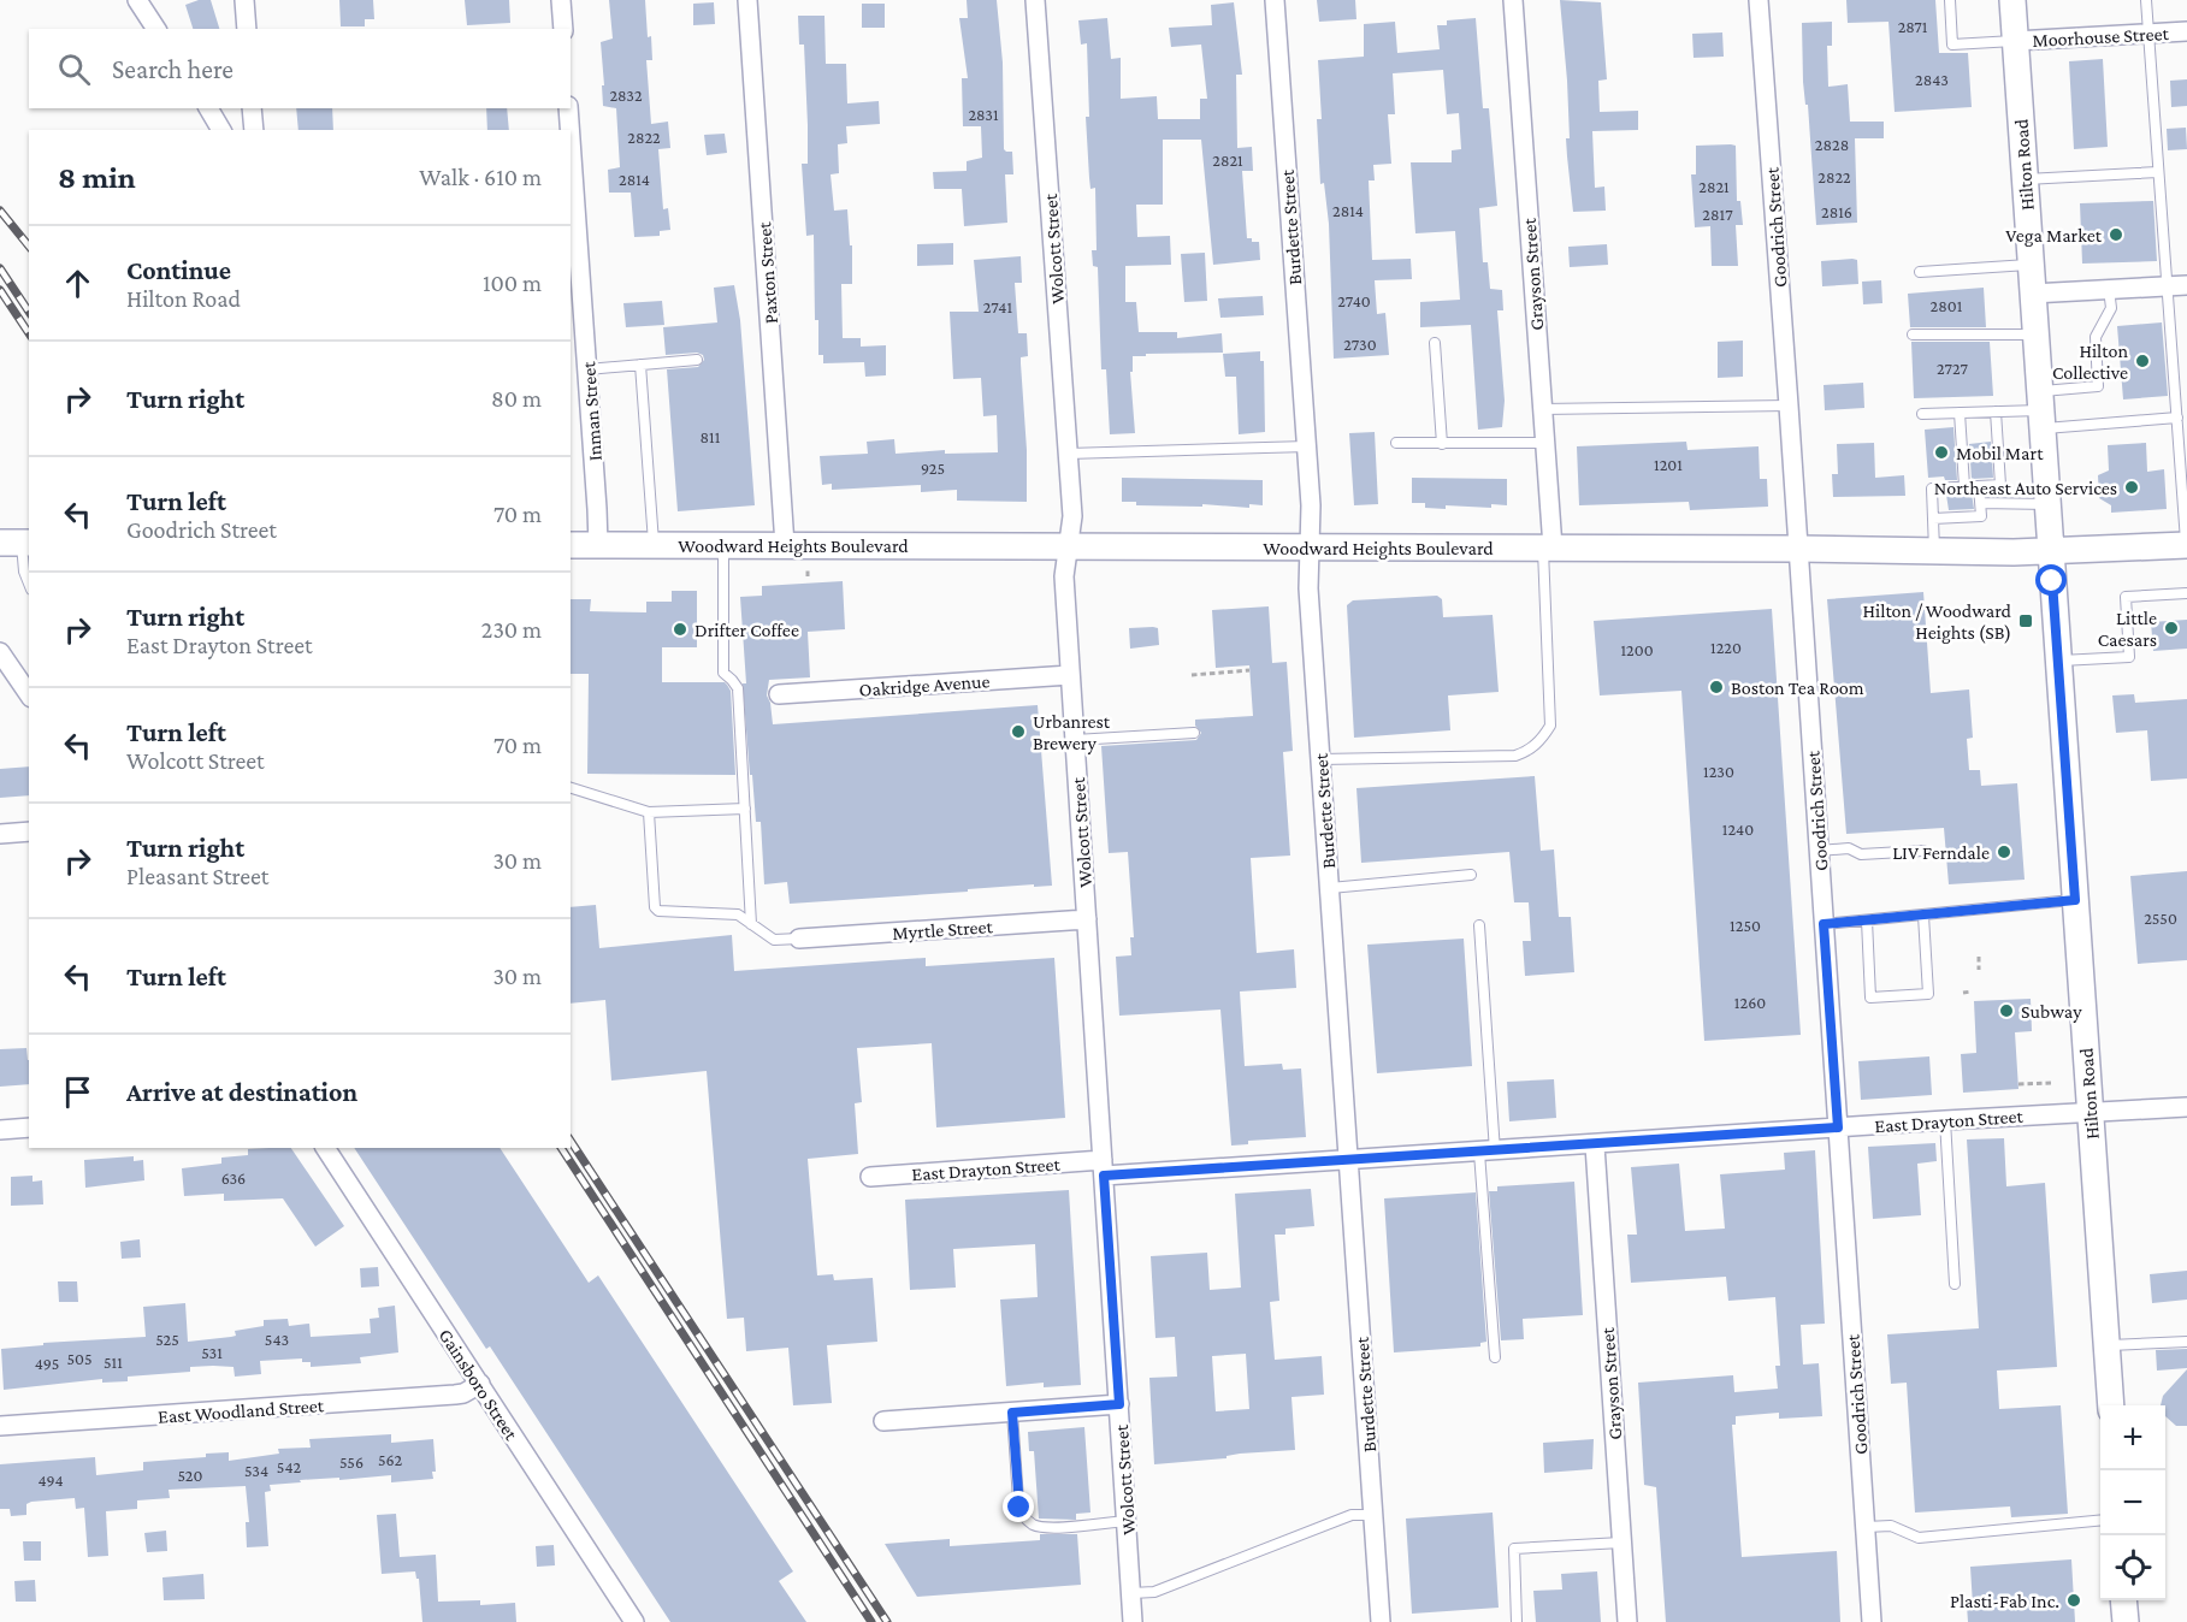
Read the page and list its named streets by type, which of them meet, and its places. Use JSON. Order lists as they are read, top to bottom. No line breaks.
{"streets":{"street":["Moorhouse Street","Hilton Road","Burdette Street","Goodrich Street","Wolcott Street","Paxton Street","Grayson Street","Inman Street","Woodward Heights Boulevard","Oakridge Avenue","Myrtle Street","East Drayton Street","Gainsboro Street","East Woodland Street"]},"crossings":[["Moorhouse Street","Hilton Road"],["Hilton Road","Woodward Heights Boulevard"],["Hilton Road","East Drayton Street"],["Burdette Street","Woodward Heights Boulevard"],["Burdette Street","East Drayton Street"],["Goodrich Street","Woodward Heights Boulevard"],["Goodrich Street","East Drayton Street"],["Wolcott Street","Woodward Heights Boulevard"],["Wolcott Street","Oakridge Avenue"],["Wolcott Street","Myrtle Street"],["Wolcott Street","East Drayton Street"],["Paxton Street","Woodward Heights Boulevard"],["Grayson Street","Woodward Heights Boulevard"],["Grayson Street","East Drayton Street"],["Inman Street","Woodward Heights Boulevard"],["Gainsboro Street","East Woodland Street"]],"places":{"other":["Vega Market","Hilton Collective","Mobil Mart","Northeast Auto Services","Little Caesars","Drifter Coffee","Boston Tea Room","Urbanrest Brewery","LIV Ferndale","Subway","Plasti-Fab Inc."],"transit":["Hilton / Woodward Heights (SB)"]},"house_numbers":["2871","2843","2832","2831","2822","2828","2821","2822","2814","2821","2814","2816","2817","2740","2801","2741","2730","2727","811","1201","925","1220","1200","1230","1240","2550","1250","1260","636","525","543","531","505","511","495","562","556","542","534","520","494"],"page":{"search":"Search here","heading":["8 min","Walk · 610 m"],"list":[["Continue","Hilton Road","100 m"],["Turn right","80 m"],["Turn left","Goodrich Street","70 m"],["Turn right","East Drayton Street","230 m"],["Turn left","Wolcott Street","70 m"],["Turn right","Pleasant Street","30 m"],["Turn left","30 m"],"Arrive at destination"],"map_buttons":["+","−"]}}
